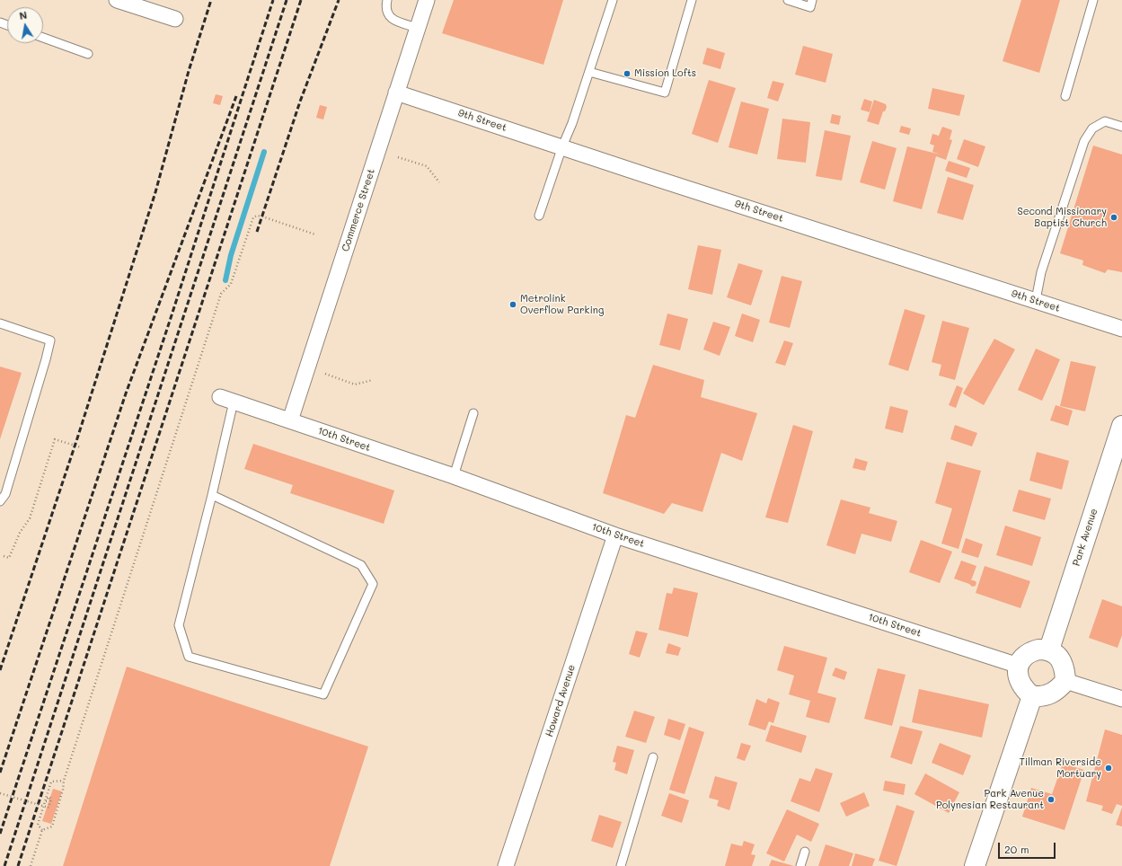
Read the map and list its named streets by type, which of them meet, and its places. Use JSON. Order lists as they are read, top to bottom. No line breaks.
{"streets":{"street":["9th Street","Commerce Street","10th Street","Park Avenue","Howard Avenue"]},"crossings":[["9th Street","Commerce Street"],["Commerce Street","10th Street"],["10th Street","Park Avenue"],["10th Street","Howard Avenue"]],"places":["Mission Lofts","Second Missionary Baptist Church","Metrolink Overflow Parking","Tillman Riverside Mortuary","Park Avenue Polynesian Restaurant"],"scale_bar":"20 m","north":"top"}
